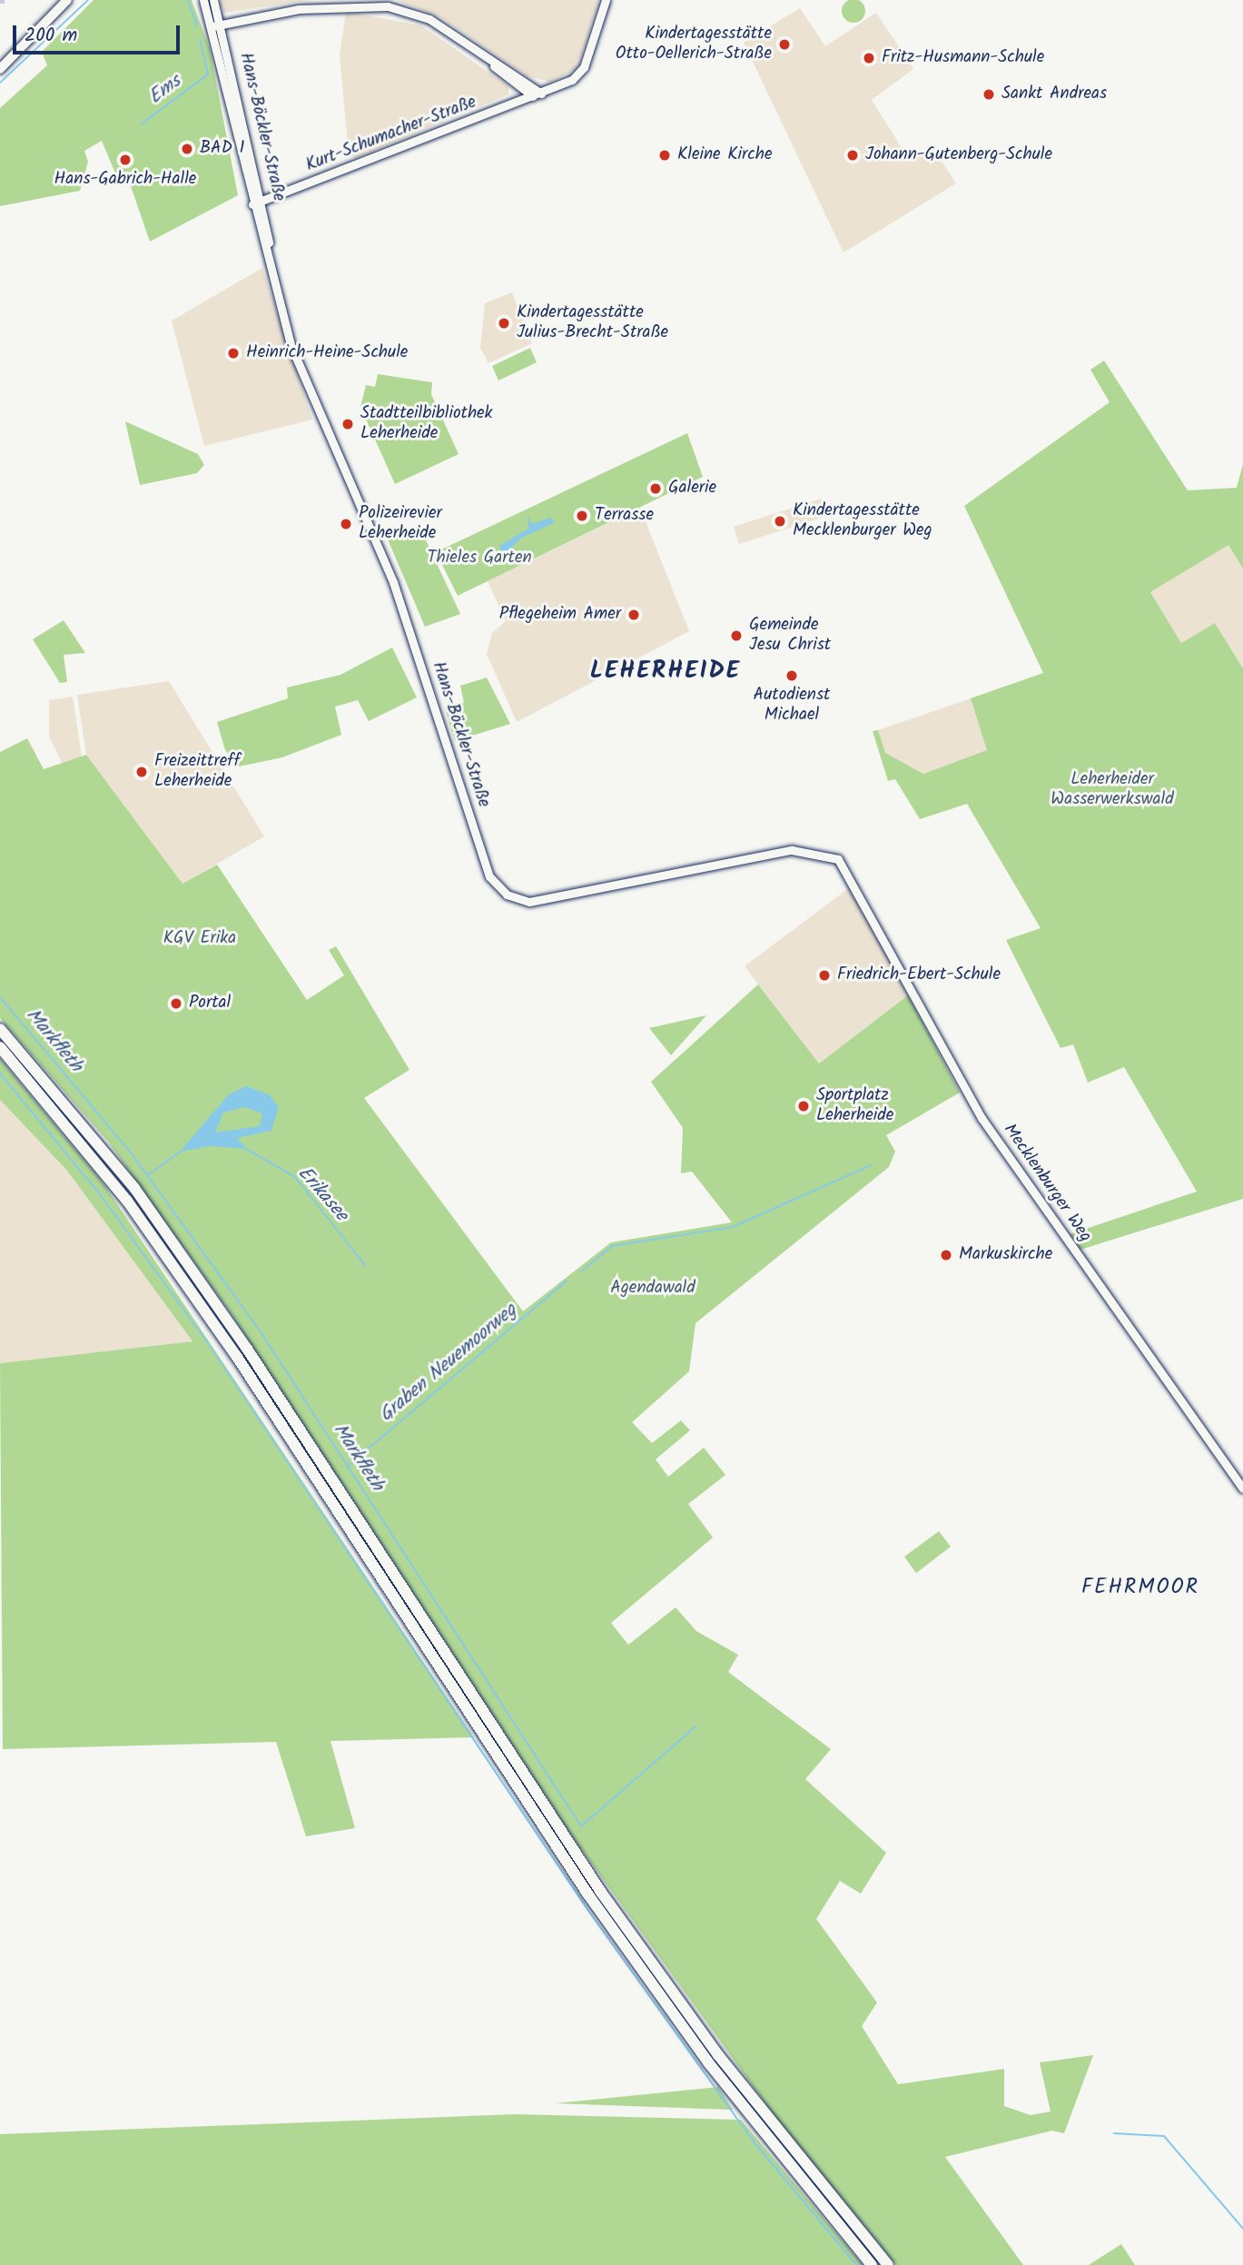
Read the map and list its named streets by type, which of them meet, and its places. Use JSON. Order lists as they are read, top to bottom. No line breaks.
{"streets":{"street":["Hans-Böckler-Straße","Kurt-Schumacher-Straße","Mecklenburger Weg"]},"crossings":[["Hans-Böckler-Straße","Kurt-Schumacher-Straße"],["Hans-Böckler-Straße","Mecklenburger Weg"]],"districts":["LEHERHEIDE","FEHRMOOR"],"water":["Ems","Markfleth","Erikasee","Graben Neuemoorweg"],"parks":["Thieles Garten","Leherheider Wasserwerkswald","KGV Erika","Agendawald"],"places":["Kindertagesstätte Otto-Oellerich-Straße","Fritz-Husmann-Schule","Sankt Andreas","BAD 1","Kleine Kirche","Johann-Gutenberg-Schule","Hans-Gabrich-Halle","Kindertagesstätte Julius-Brecht-Straße","Heinrich-Heine-Schule","Stadtteilbibliothek Leherheide","Galerie","Terrasse","Kindertagesstätte Mecklenburger Weg","Polizeirevier Leherheide","Pflegeheim Amer","Gemeinde Jesu Christ","Autodienst Michael","Freizeittreff Leherheide","Friedrich-Ebert-Schule","Portal","Sportplatz Leherheide","Markuskirche"],"scale_bar":"200 m"}
